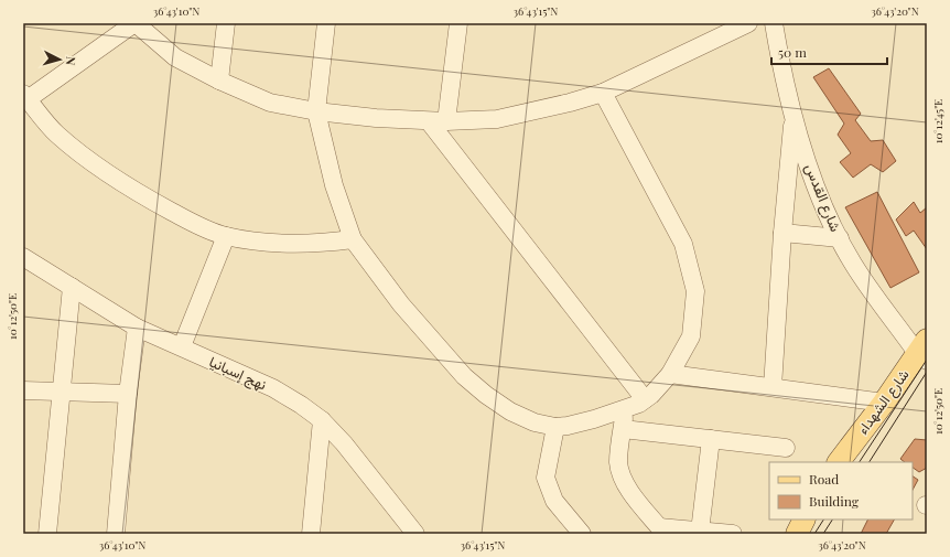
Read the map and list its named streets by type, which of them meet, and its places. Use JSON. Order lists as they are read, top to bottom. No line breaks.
{"streets":{"main road":["شارع الشهداء"],"street":["شارع القدس","نهج إسبانيا"]},"crossings":[["شارع القدس","شارع الشهداء"]],"legend":["Road","Building"],"scale_bar":"50 m","north":"right","coordinates":["36°43'10\"N","36°43'15\"N","36°43'20\"N","10°12'45\"E","10°12'50\"E"]}
